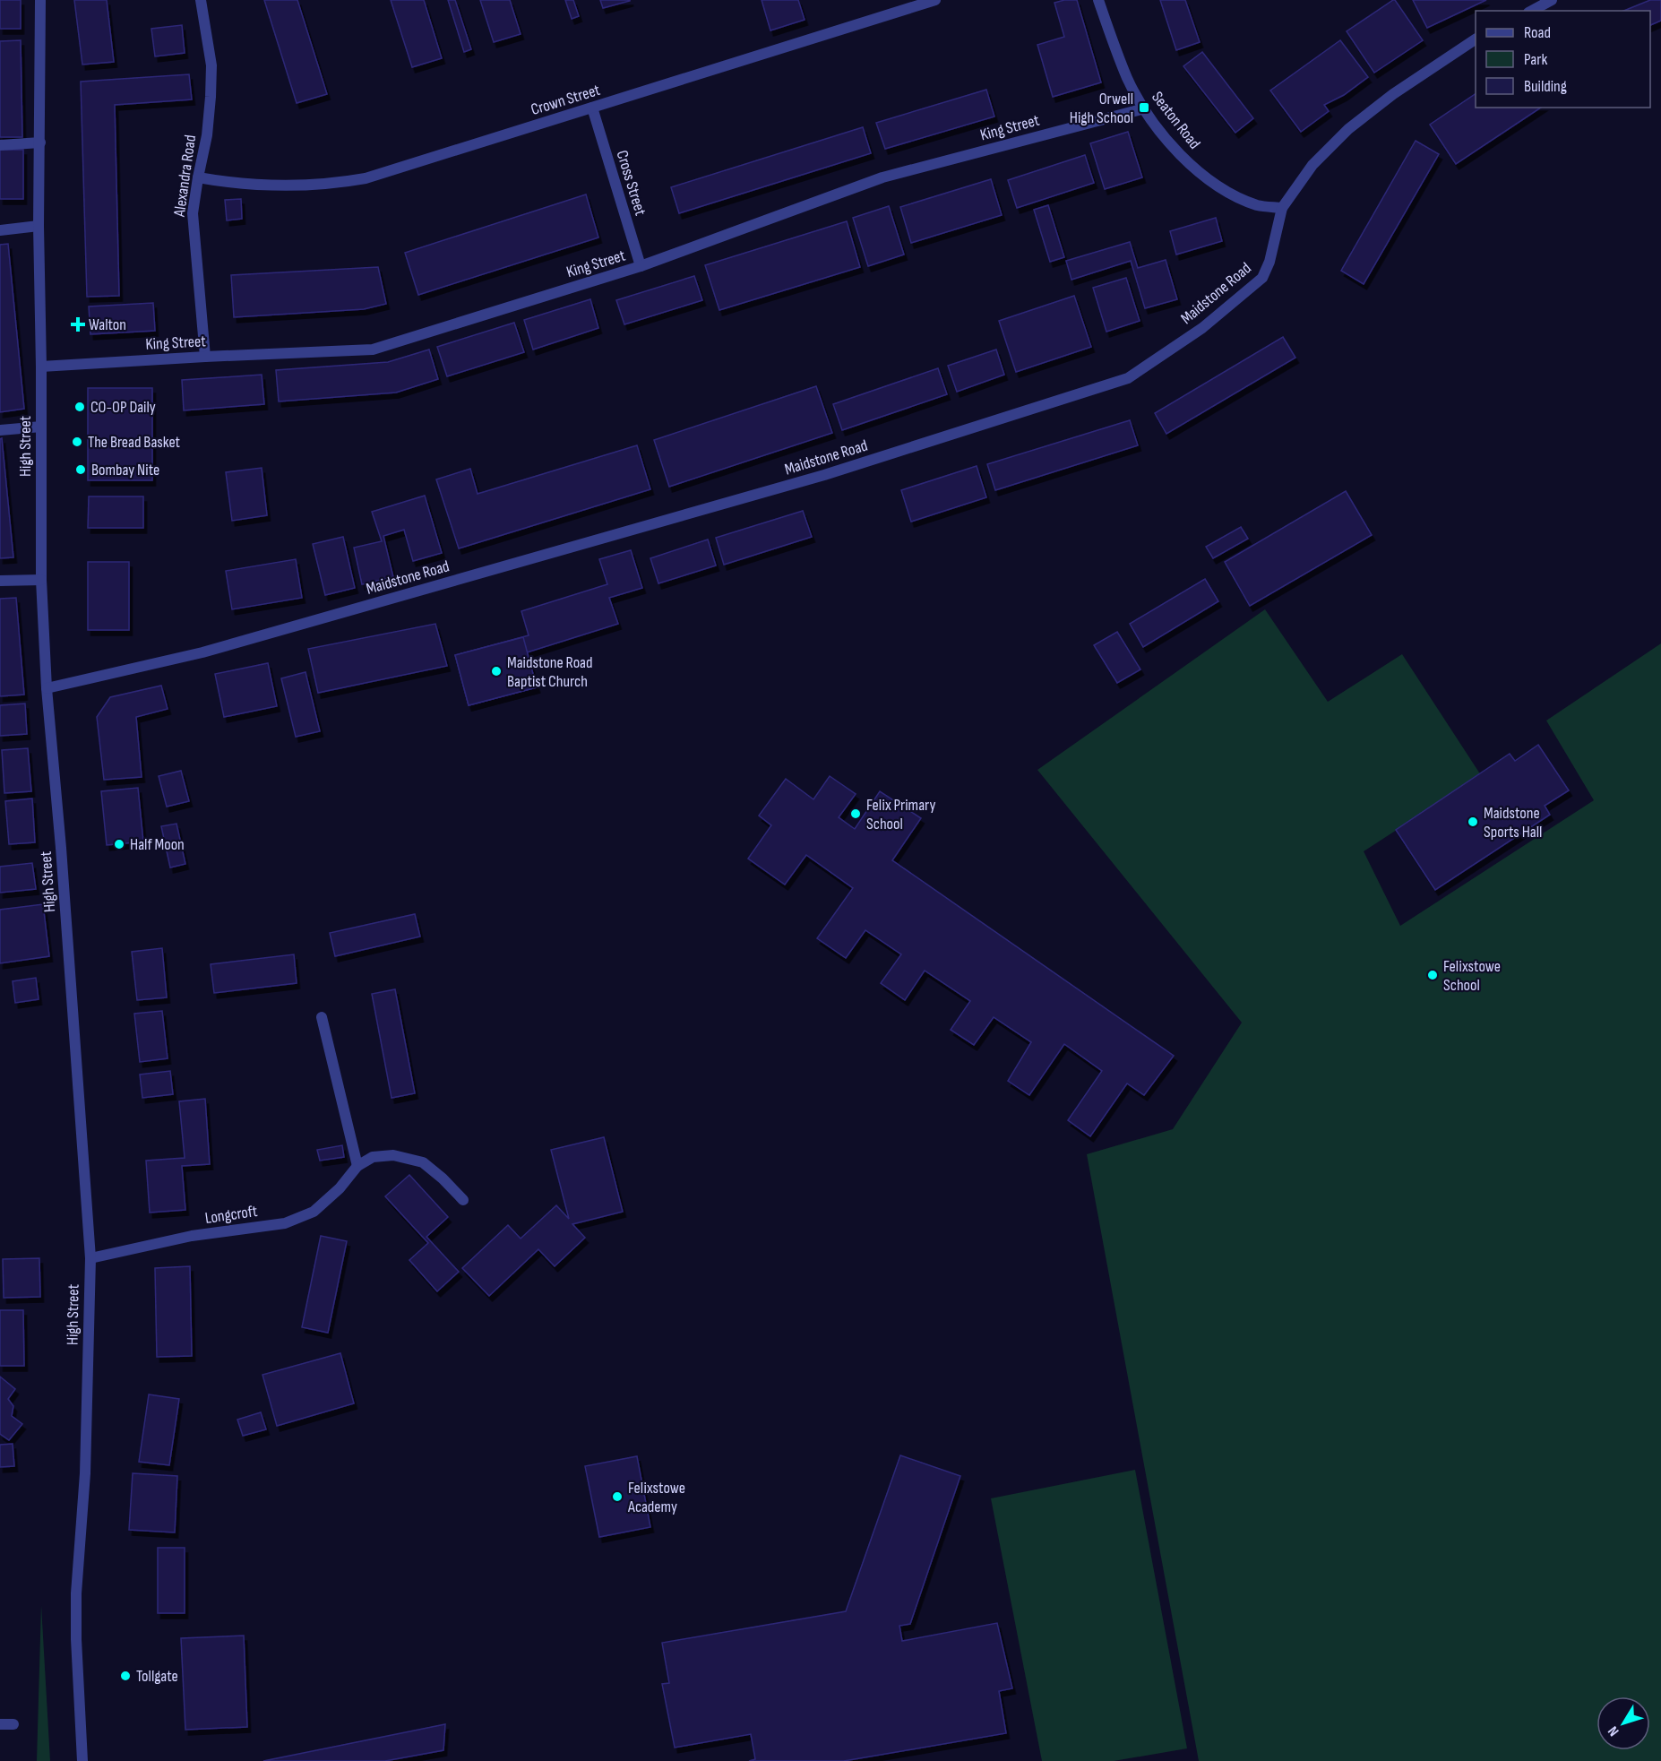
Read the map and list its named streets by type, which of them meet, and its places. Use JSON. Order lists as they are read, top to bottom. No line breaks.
{"streets":{"street":["Crown Street","Seaton Road","King Street","Alexandra Road","Cross Street","Maidstone Road","High Street","Longcroft"]},"crossings":[["Crown Street","Alexandra Road"],["Crown Street","Cross Street"],["Seaton Road","King Street"],["Seaton Road","Maidstone Road"],["King Street","Alexandra Road"],["King Street","Cross Street"],["King Street","High Street"],["Maidstone Road","High Street"],["High Street","Longcroft"]],"places":{"transit":["Orwell High School"],"health":["Walton"],"other":["CO-OP Daily","The Bread Basket","Bombay Nite","Maidstone Road Baptist Church","Felix Primary School","Maidstone Sports Hall","Half Moon","Felixstowe School","Felixstowe Academy","Tollgate"]},"legend":["Road","Park","Building"],"north":"bottom left"}
